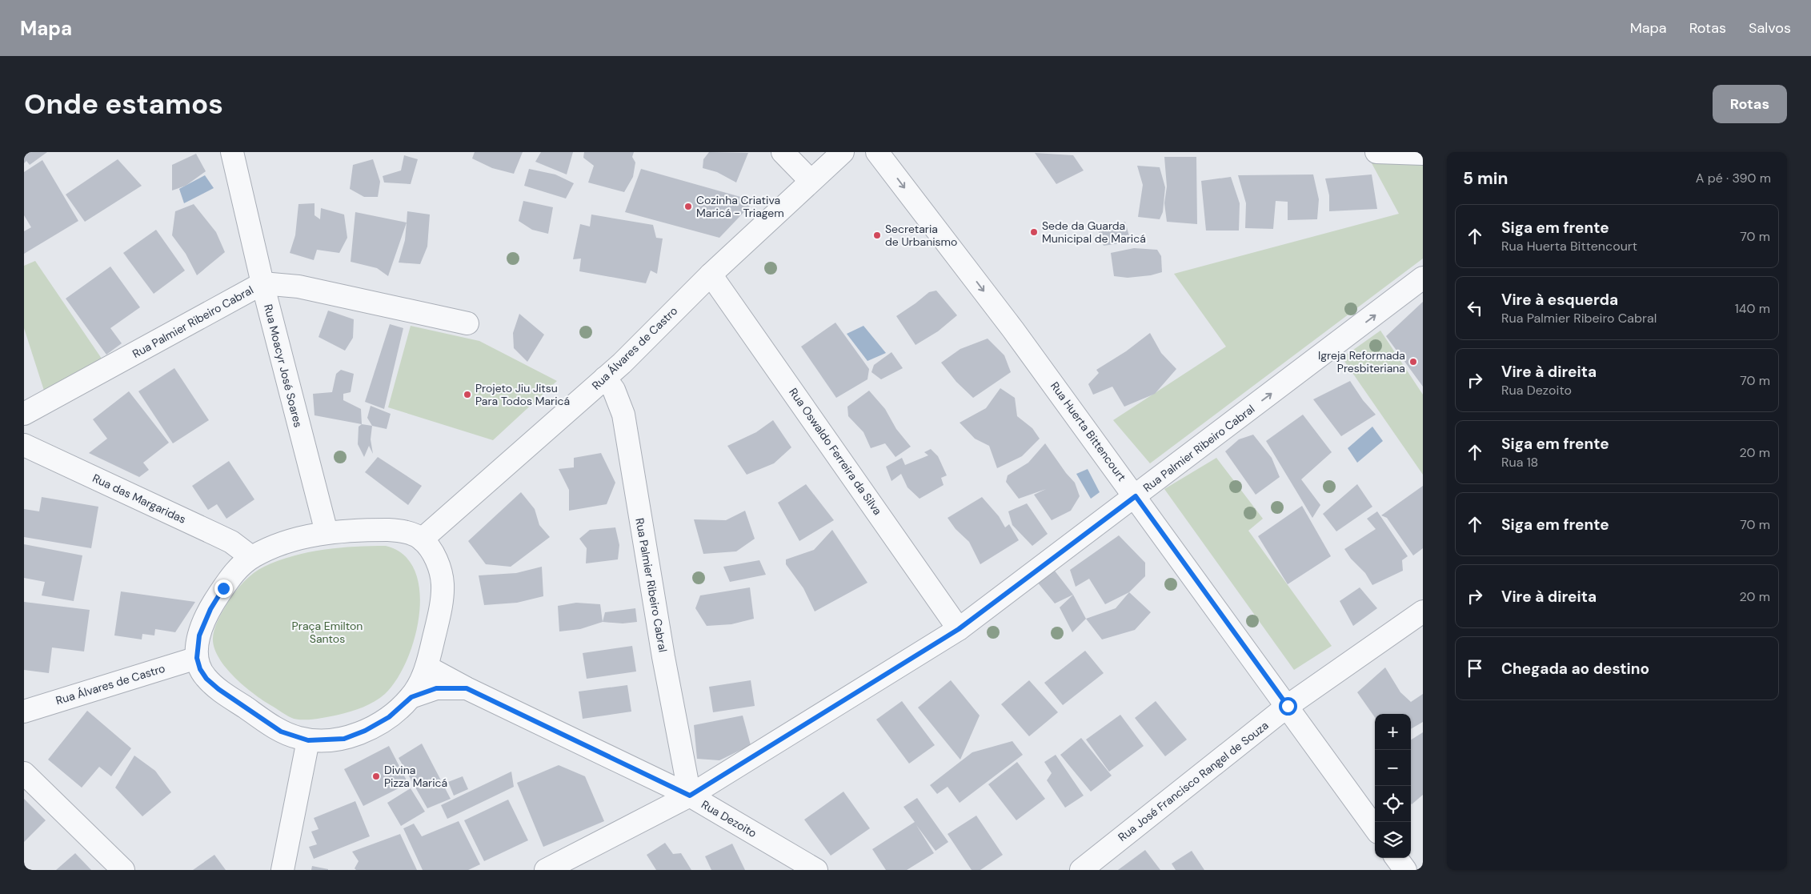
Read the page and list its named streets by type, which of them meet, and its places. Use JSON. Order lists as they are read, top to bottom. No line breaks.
{"streets":{"street":["Rua Palmier Ribeiro Cabral","Rua Álvares de Castro","Rua Moacyr José Soares","Rua Huerta Bittencourt","Rua Oswaldo Ferreira da Silva","Rua das Margaridas","Rua José Francisco Rangel de Souza","Rua Dezoito"]},"crossings":[["Rua Palmier Ribeiro Cabral","Rua Álvares de Castro"],["Rua Palmier Ribeiro Cabral","Rua Moacyr José Soares"],["Rua Palmier Ribeiro Cabral","Rua Huerta Bittencourt"],["Rua Palmier Ribeiro Cabral","Rua Oswaldo Ferreira da Silva"],["Rua Palmier Ribeiro Cabral","Rua Dezoito"],["Rua Álvares de Castro","Rua Oswaldo Ferreira da Silva"],["Rua Huerta Bittencourt","Rua José Francisco Rangel de Souza"]],"one_way":["Rua Huerta Bittencourt"],"parks":["Praça Emilton Santos"],"places":["Cozinha Criativa Maricá - Triagem","Sede da Guarda Municipal de Maricá","Secretaria de Urbanismo","Igreja Reformada Presbiteriana","Projeto Jiu Jitsu Para Todos Maricá","Divina Pizza Maricá"],"page":{"header":"Mapa","nav":["Mapa","Rotas","Salvos"],"buttons":"Rotas","title":"Onde estamos","heading":["5 min","A pé · 390 m"],"list":[["Siga em frente","Rua Huerta Bittencourt","70 m"],["Vire à esquerda","Rua Palmier Ribeiro Cabral","140 m"],["Vire à direita","Rua Dezoito","70 m"],["Siga em frente","Rua 18","20 m"],["Siga em frente","70 m"],["Vire à direita","20 m"],"Chegada ao destino"],"map_buttons":["+","−"]}}
